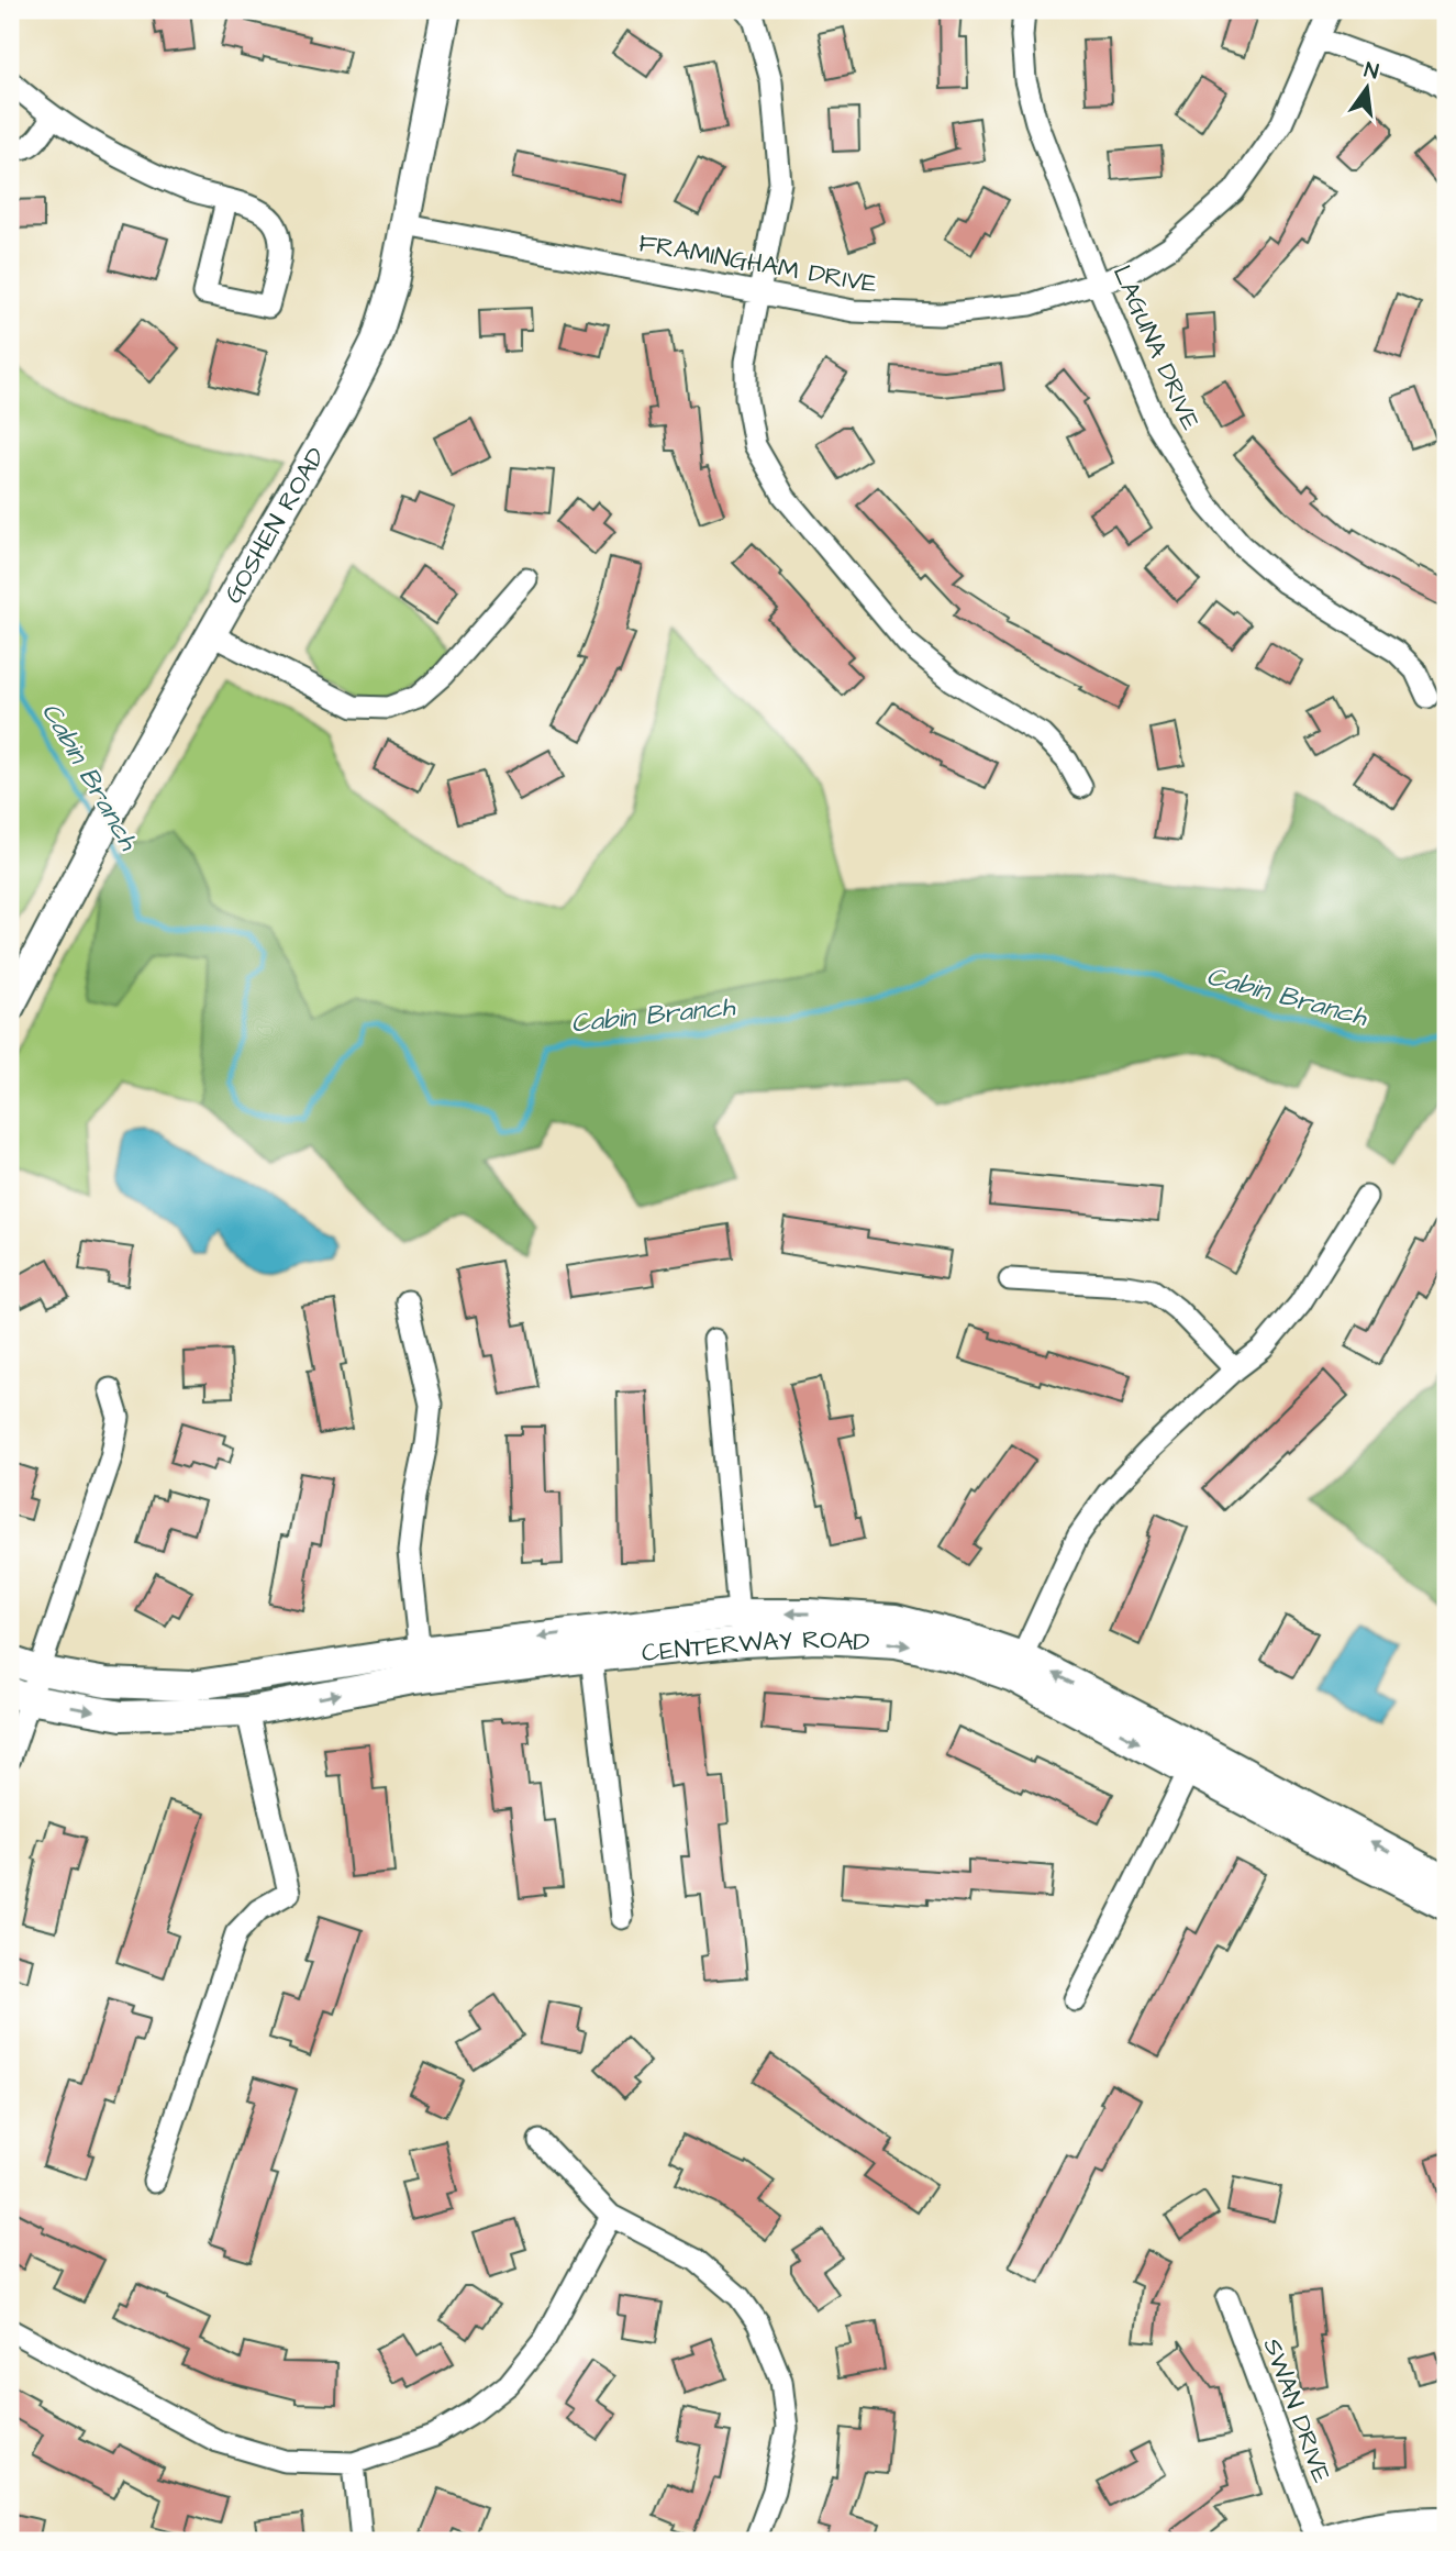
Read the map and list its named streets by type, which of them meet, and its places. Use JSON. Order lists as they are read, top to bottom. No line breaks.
{"streets":{"street":["FRAMINGHAM DRIVE","LAGUNA DRIVE","GOSHEN ROAD","CENTERWAY ROAD","SWAN DRIVE"]},"crossings":[["FRAMINGHAM DRIVE","LAGUNA DRIVE"],["FRAMINGHAM DRIVE","GOSHEN ROAD"]],"water":["Cabin Branch"],"north":"top"}
